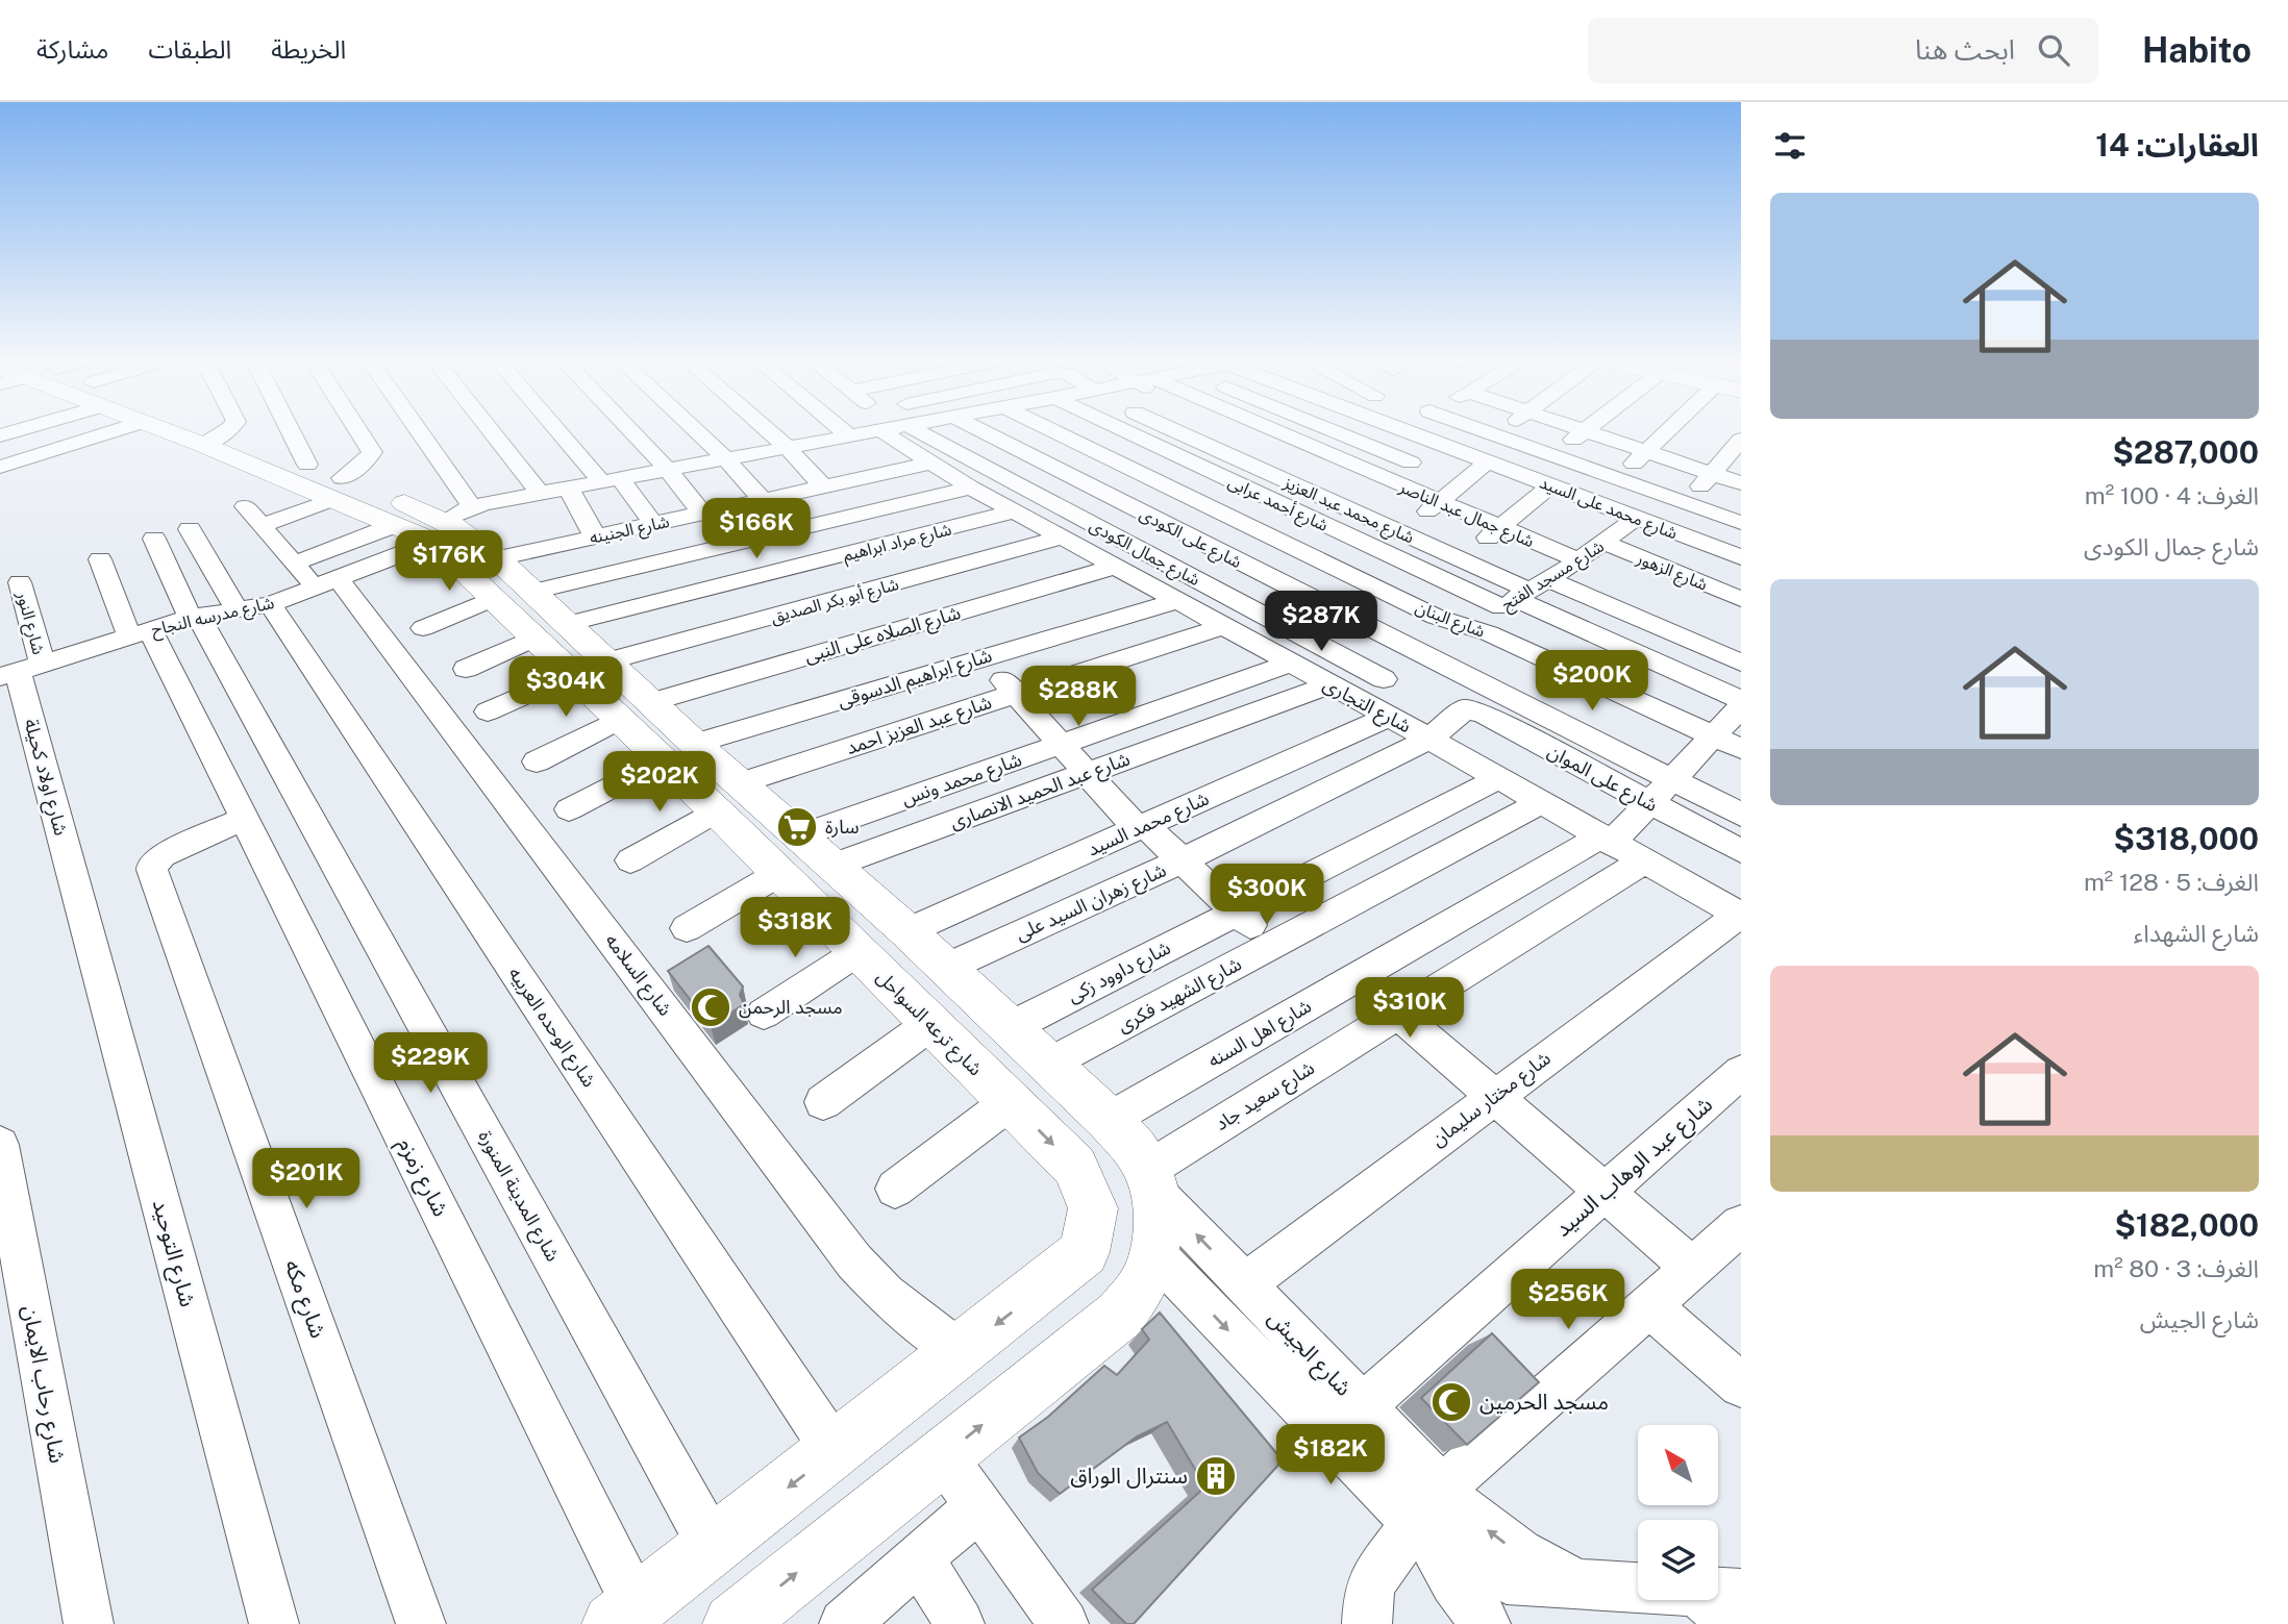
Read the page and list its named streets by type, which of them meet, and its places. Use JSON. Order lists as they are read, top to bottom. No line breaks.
{"streets":{"main road":["شارع ترعه السواحل"],"street":["شارع أحمد عرابى","شارع محمد على السيد","شارع محمد عبد العزيز","شارع جمال عبد الناصر","شارع الجنينه","شارع على الكودى","شارع مراد ابراهيم","شارع جمال الكودى","شارع الزهور","شارع مسجد الفتح","شارع أبو بكر الصديق","شارع مدرسه النجاح","شارع البنان","شارع النور","شارع الصلاه على النبى","شارع ابراهيم الدسوقى","شارع التجارى","شارع عبد العزيز احمد","شارع اولاد كحيلة","شارع على الموان","شارع محمد ونس","شارع عبد الحميد الانصارى","شارع محمد السيد","شارع زهران السيد على","شارع داوود زكى","شارع السلامه","شارع الشهيد فكرى","شارع الوحده العربيه","شارع اهل السنه","شارع سعيد جاد","شارع مختار سليمان","شارع عبد الوهاب السيد","شارع زمزم","شارع المدينة المنورة","شارع التوحيد","شارع مكه","شارع الجيش","شارع رحاب الايمان"]},"crossings":[["شارع أحمد عرابى","شارع محمد عبد العزيز"],["شارع أحمد عرابى","شارع جمال عبد الناصر"],["شارع أحمد عرابى","شارع مسجد الفتح"],["شارع محمد على السيد","شارع مسجد الفتح"],["شارع محمد عبد العزيز","شارع جمال عبد الناصر"],["شارع محمد عبد العزيز","شارع جمال الكودى"],["شارع محمد عبد العزيز","شارع مسجد الفتح"],["شارع محمد عبد العزيز","شارع التجارى"],["شارع جمال عبد الناصر","شارع مسجد الفتح"],["شارع الجنينه","شارع التجارى"],["شارع الجنينه","شارع ترعه السواحل"],["شارع على الكودى","شارع مسجد الفتح"],["شارع على الكودى","شارع اهل السنه"],["شارع مراد ابراهيم","شارع التجارى"],["شارع مراد ابراهيم","شارع ترعه السواحل"],["شارع جمال الكودى","شارع مسجد الفتح"],["شارع جمال الكودى","شارع التجارى"],["شارع الزهور","شارع مسجد الفتح"],["شارع مسجد الفتح","شارع البنان"],["شارع مسجد الفتح","شارع التجارى"],["شارع أبو بكر الصديق","شارع الصلاه على النبى"],["شارع أبو بكر الصديق","شارع التجارى"],["شارع أبو بكر الصديق","شارع ترعه السواحل"],["شارع مدرسه النجاح","شارع النور"],["شارع مدرسه النجاح","شارع اولاد كحيلة"],["شارع مدرسه النجاح","شارع السلامه"],["شارع مدرسه النجاح","شارع ترعه السواحل"],["شارع مدرسه النجاح","شارع الوحده العربيه"],["شارع مدرسه النجاح","شارع زمزم"],["شارع مدرسه النجاح","شارع المدينة المنورة"],["شارع البنان","شارع اهل السنه"],["شارع النور","شارع اولاد كحيلة"],["شارع الصلاه على النبى","شارع التجارى"],["شارع الصلاه على النبى","شارع ترعه السواحل"],["شارع ابراهيم الدسوقى","شارع التجارى"],["شارع ابراهيم الدسوقى","شارع ترعه السواحل"],["شارع التجارى","شارع عبد العزيز احمد"],["شارع التجارى","شارع على الموان"],["شارع التجارى","شارع محمد ونس"],["شارع التجارى","شارع عبد الحميد الانصارى"],["شارع التجارى","شارع محمد السيد"],["شارع التجارى","شارع زهران السيد على"],["شارع التجارى","شارع داوود زكى"],["شارع التجارى","شارع الشهيد فكرى"],["شارع التجارى","شارع اهل السنه"],["شارع التجارى","شارع سعيد جاد"],["شارع التجارى","شارع مختار سليمان"],["شارع عبد العزيز احمد","شارع ترعه السواحل"],["شارع اولاد كحيلة","شارع التوحيد"],["شارع على الموان","شارع زهران السيد على"],["شارع على الموان","شارع اهل السنه"],["شارع محمد ونس","شارع ترعه السواحل"],["شارع عبد الحميد الانصارى","شارع ترعه السواحل"],["شارع محمد السيد","شارع ترعه السواحل"],["شارع زهران السيد على","شارع ترعه السواحل"],["شارع داوود زكى","شارع ترعه السواحل"],["شارع السلامه","شارع ترعه السواحل"],["شارع الشهيد فكرى","شارع ترعه السواحل"],["شارع ترعه السواحل","شارع الوحده العربيه"],["شارع ترعه السواحل","شارع اهل السنه"],["شارع ترعه السواحل","شارع سعيد جاد"],["شارع ترعه السواحل","شارع زمزم"],["شارع ترعه السواحل","شارع المدينة المنورة"],["شارع ترعه السواحل","شارع الجيش"],["شارع سعيد جاد","شارع الجيش"],["شارع مختار سليمان","شارع الجيش"],["شارع عبد الوهاب السيد","شارع الجيش"],["شارع زمزم","شارع مكه"]],"places":{"supermarket":["سارة"],"mosque":["مسجد الرحمن","مسجد الحرمين"],"building":["سنترال الوراق"]},"north":"top left","page":{"header":"Habito","search":"ابحث هنا","nav":["الخريطة","الطبقات","مشاركة"],"heading":"العقارات: 14","list":[{"name":"$287,000","note":"الغرف: 4 · 100 m² · شارع جمال الكودى"},{"name":"$318,000","note":"الغرف: 5 · 128 m² · شارع الشهداء"},{"name":"$182,000","note":"الغرف: 3 · 80 m² · شارع الجيش"}],"price":["$166K","$176K","$287K","$200K","$304K","$288K","$202K","$300K","$318K","$310K","$229K","$201K","$256K","$182K"]}}
